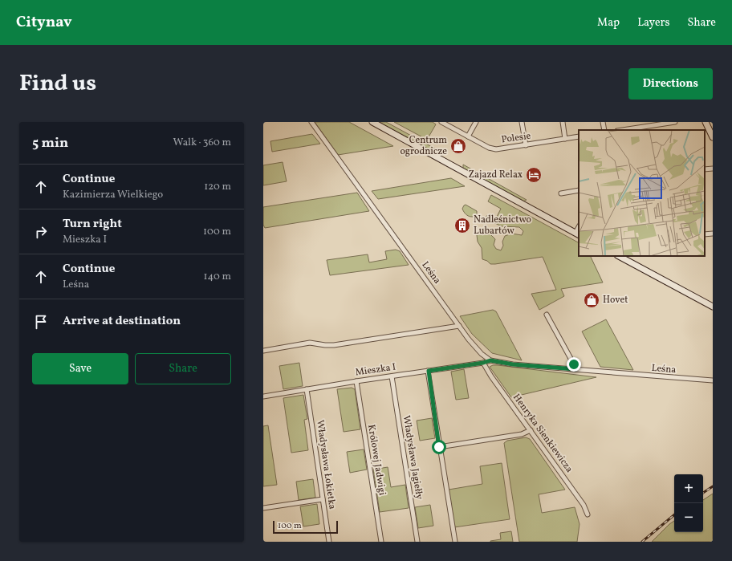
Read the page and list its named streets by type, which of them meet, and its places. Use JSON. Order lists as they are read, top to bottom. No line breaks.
{"streets":{"street":["Polesie","Leśna","Mieszka I","Henryka Sienkiewicza","Władysława Jagiełły","Królowej Jadwigi","Władysława Łokietka"]},"crossings":[["Leśna","Mieszka I"],["Mieszka I","Henryka Sienkiewicza"],["Mieszka I","Władysława Jagiełły"],["Mieszka I","Królowej Jadwigi"],["Mieszka I","Władysława Łokietka"]],"places":{"shop":["Centrum ogrodnicze","Hovet"],"hotel":["Zajazd Relax"],"building":["Nadleśnictwo Lubartów"]},"scale_bar":"100 m","page":{"header":"Citynav","nav":["Map","Layers","Share"],"title":"Find us","buttons":["Directions",["Save","Share"]],"heading":["5 min","Walk · 360 m"],"list":[["Continue","Kazimierza Wielkiego","120 m"],["Turn right","Mieszka I","100 m"],["Continue","Leśna","140 m"],"Arrive at destination"],"map_buttons":["+","−"],"scale":"100 m"}}
